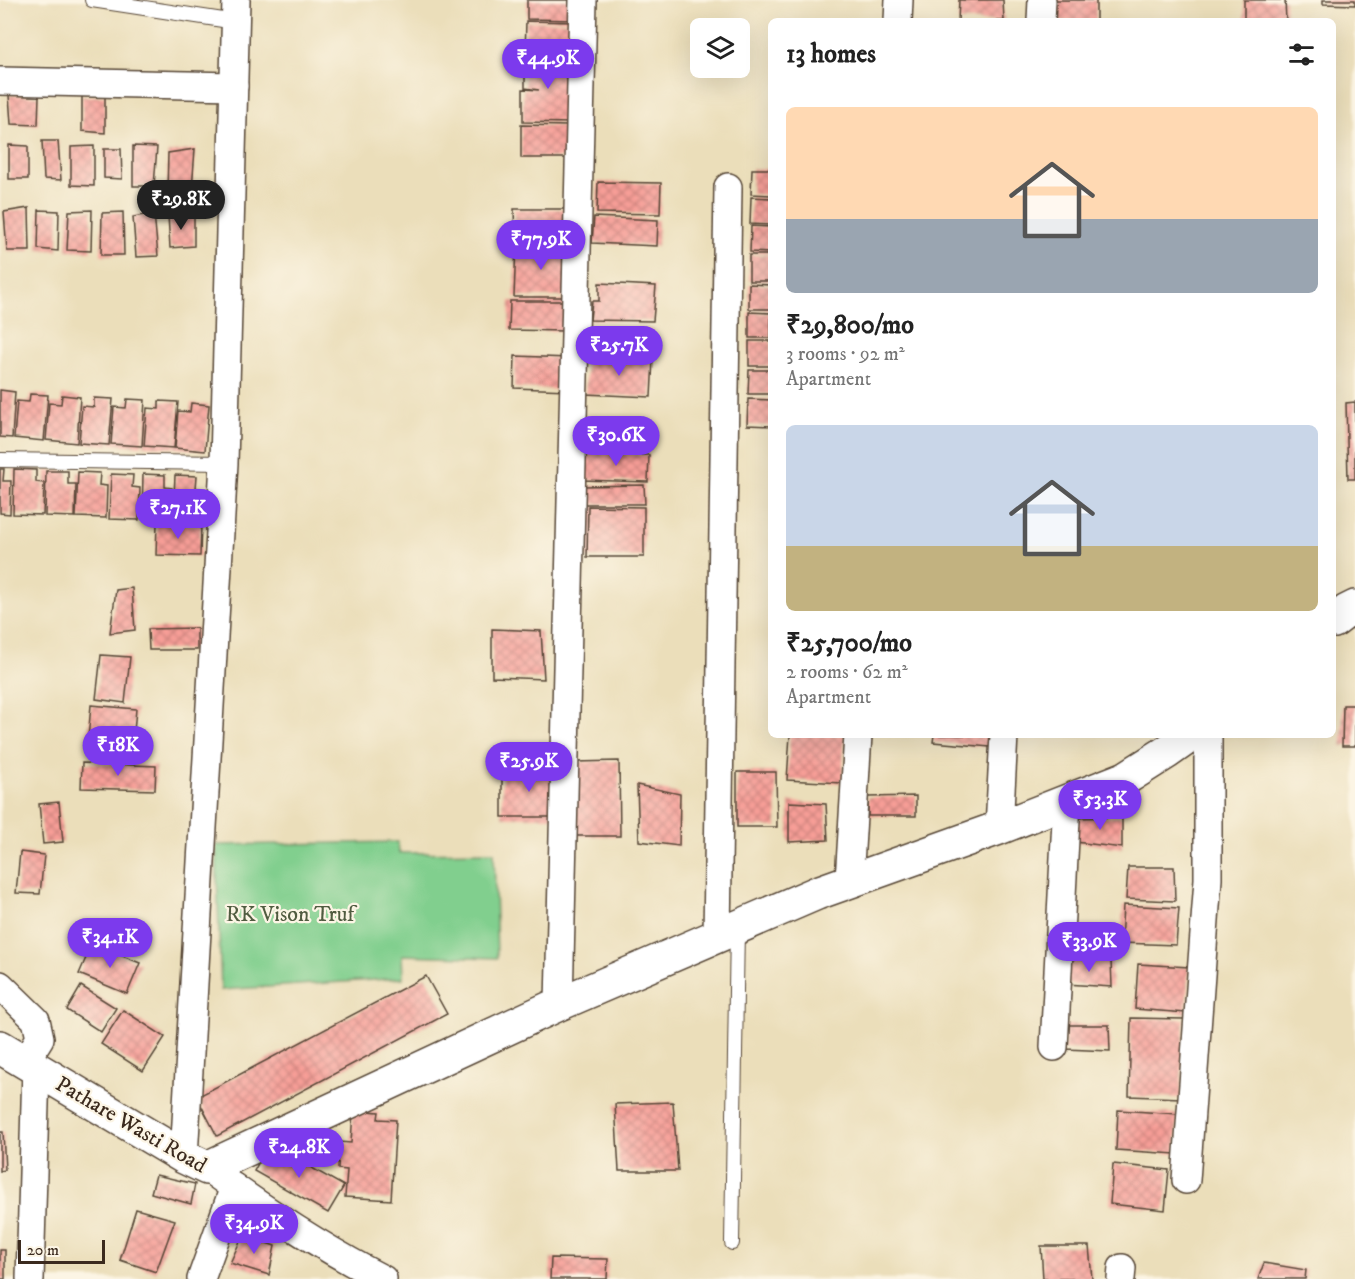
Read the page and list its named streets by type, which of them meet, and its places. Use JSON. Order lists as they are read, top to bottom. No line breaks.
{"streets":{"street":["Pathare Wasti Road"]},"parks":["RK Vison Truf"],"scale_bar":"20 m","page":{"heading":"13 homes","price":["₹44.9K","₹29.8K","₹77.9K","₹25.7K","₹30.6K","₹27.1K","₹18K","₹25.9K","₹53.3K","₹34.1K","₹33.9K","₹24.8K","₹34.9K"],"list":[{"name":"₹29,800/mo","note":"3 rooms · 92 m² · Apartment"},{"name":"₹25,700/mo","note":"2 rooms · 62 m² · Apartment"}],"scale":"20 m"}}
